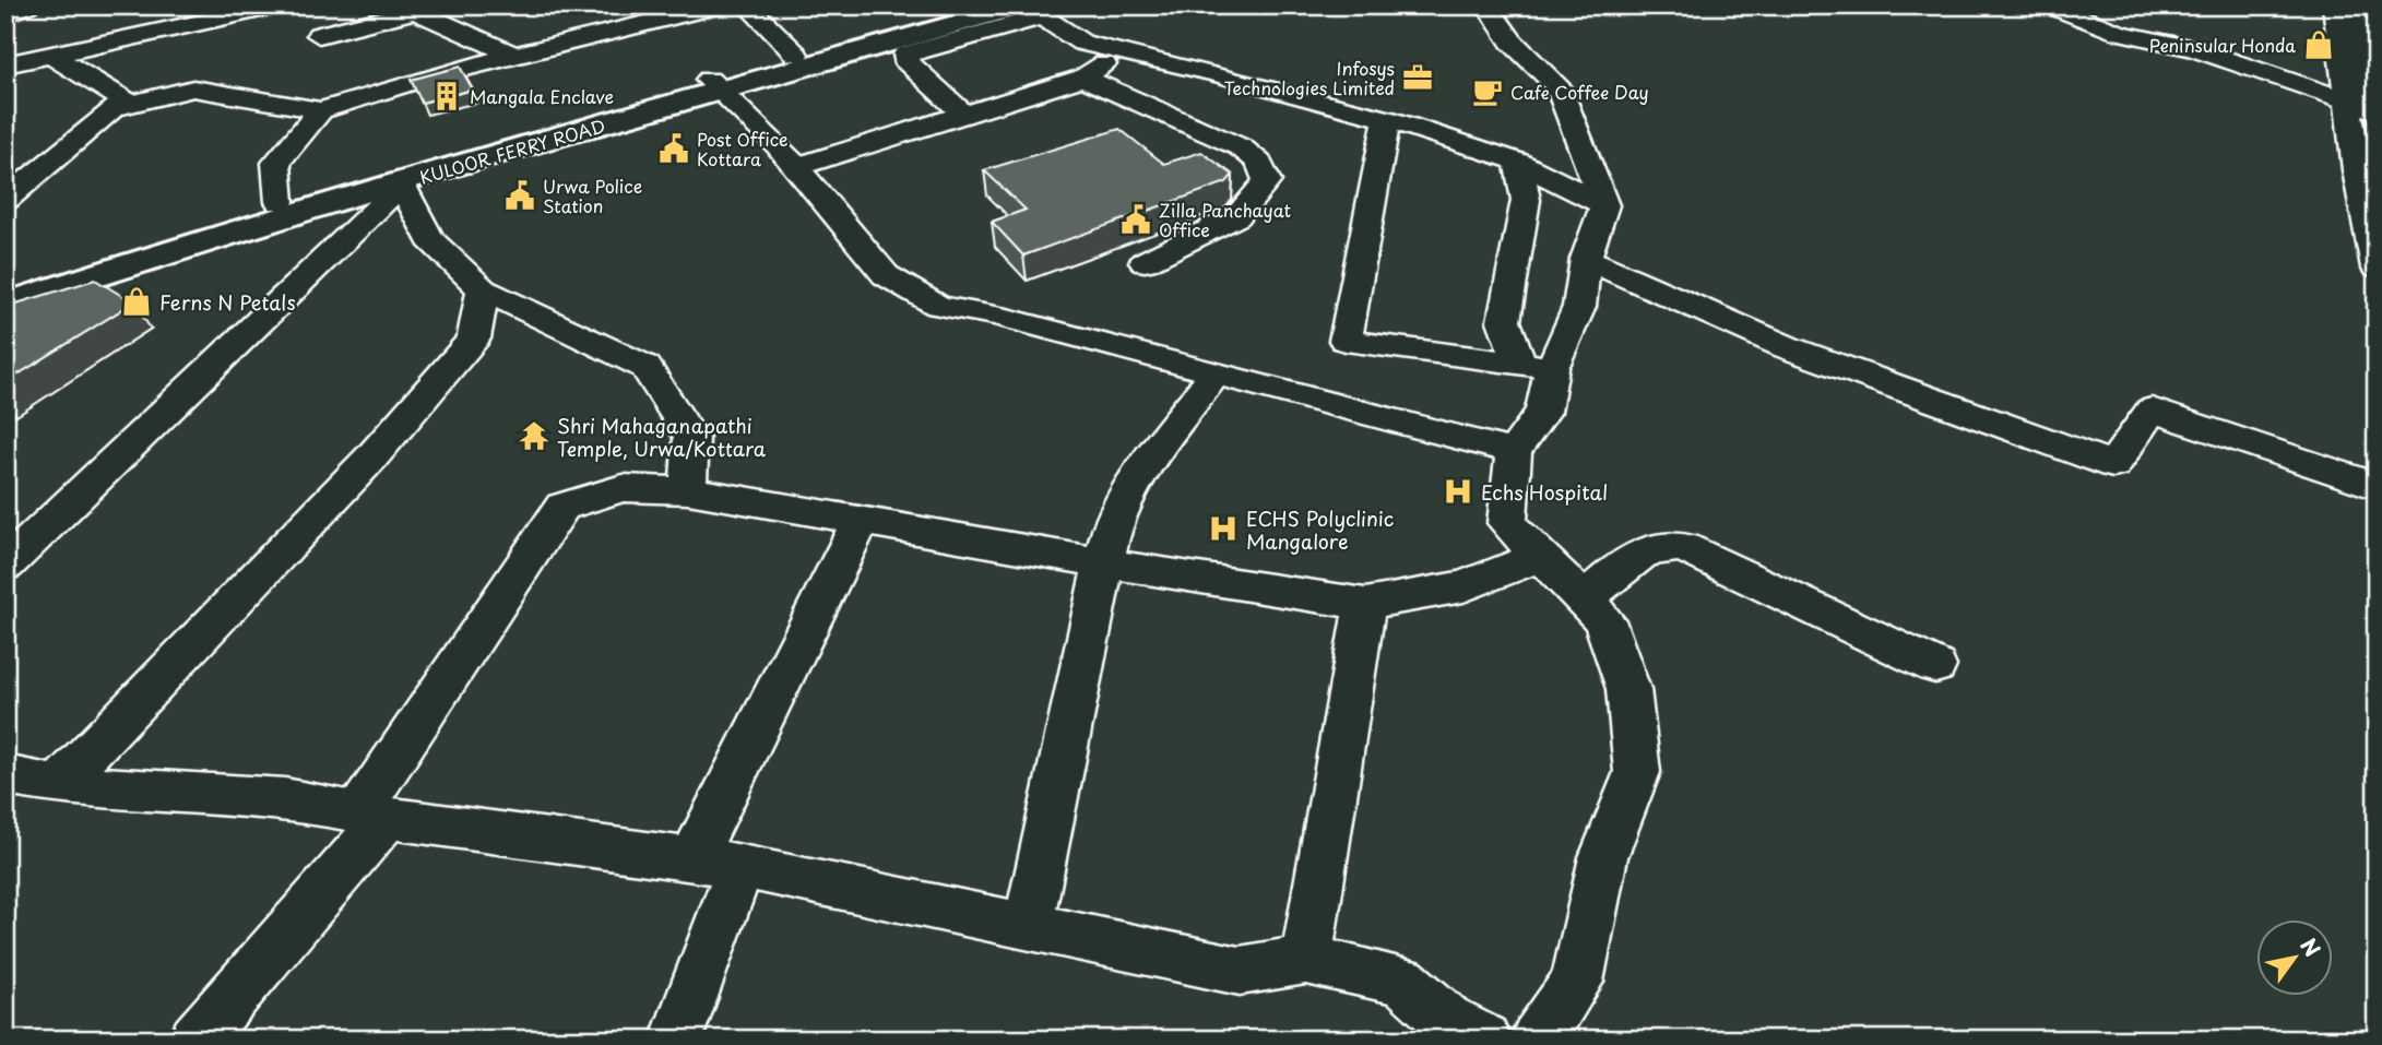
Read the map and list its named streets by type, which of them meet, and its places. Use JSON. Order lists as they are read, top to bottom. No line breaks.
{"streets":{"main road":["KULOOR FERRY ROAD"]},"places":{"shop":["Peninsular Honda","Ferns N Petals"],"office":["Infosys Technologies Limited"],"cafe":["Cafe Coffee Day"],"building":["Mangala Enclave"],"public building":["Post Office Kottara","Urwa Police Station","Zilla Panchayat Office"],"temple":["Shri Mahaganapathi Temple, Urwa/Kottara"],"hospital":["Echs Hospital","ECHS Polyclinic Mangalore"]},"north":"top right"}
